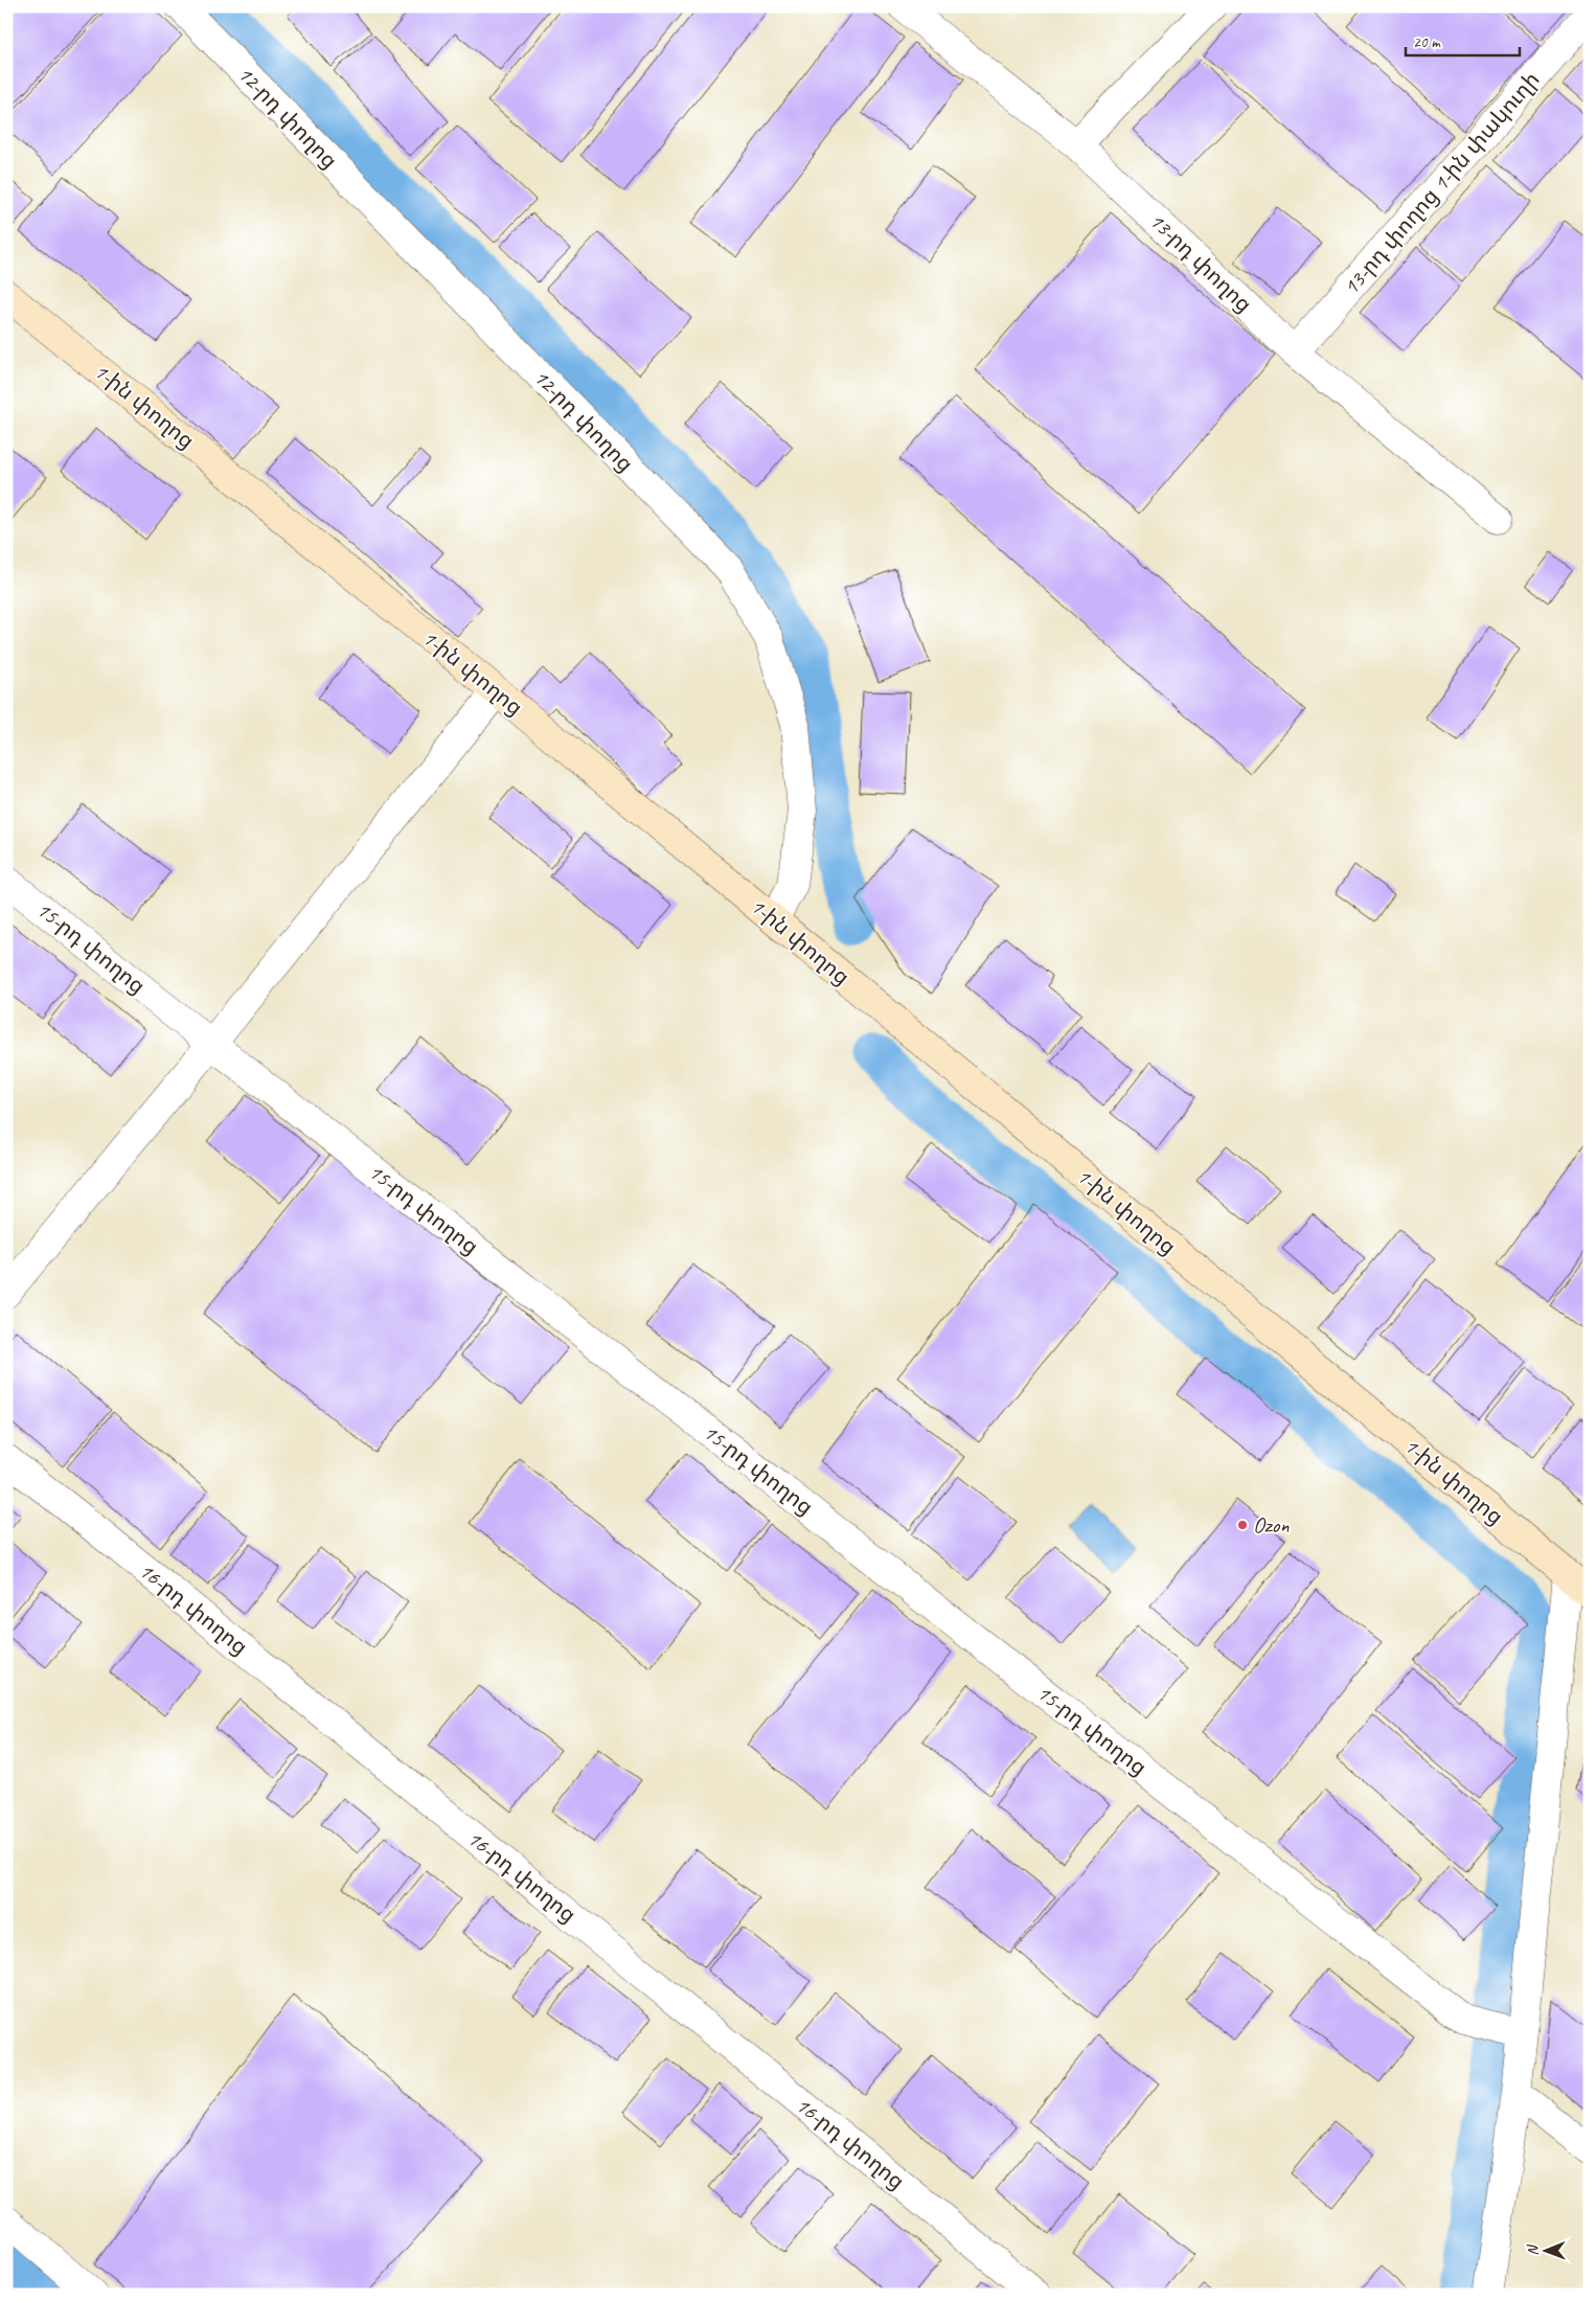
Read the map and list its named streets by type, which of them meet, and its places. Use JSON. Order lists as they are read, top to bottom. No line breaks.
{"streets":{"main road":["1-ին փողոց"],"street":["12-րդ փողոց","13-րդ փողոց 1-ին փակուղի","13-րդ փողոց","15-րդ փողոց","16-րդ փողոց"]},"crossings":[["12-րդ փողոց","1-ին փողոց"],["13-րդ փողոց 1-ին փակուղի","13-րդ փողոց"]],"places":["Ozon"],"scale_bar":"20 m","north":"left"}
